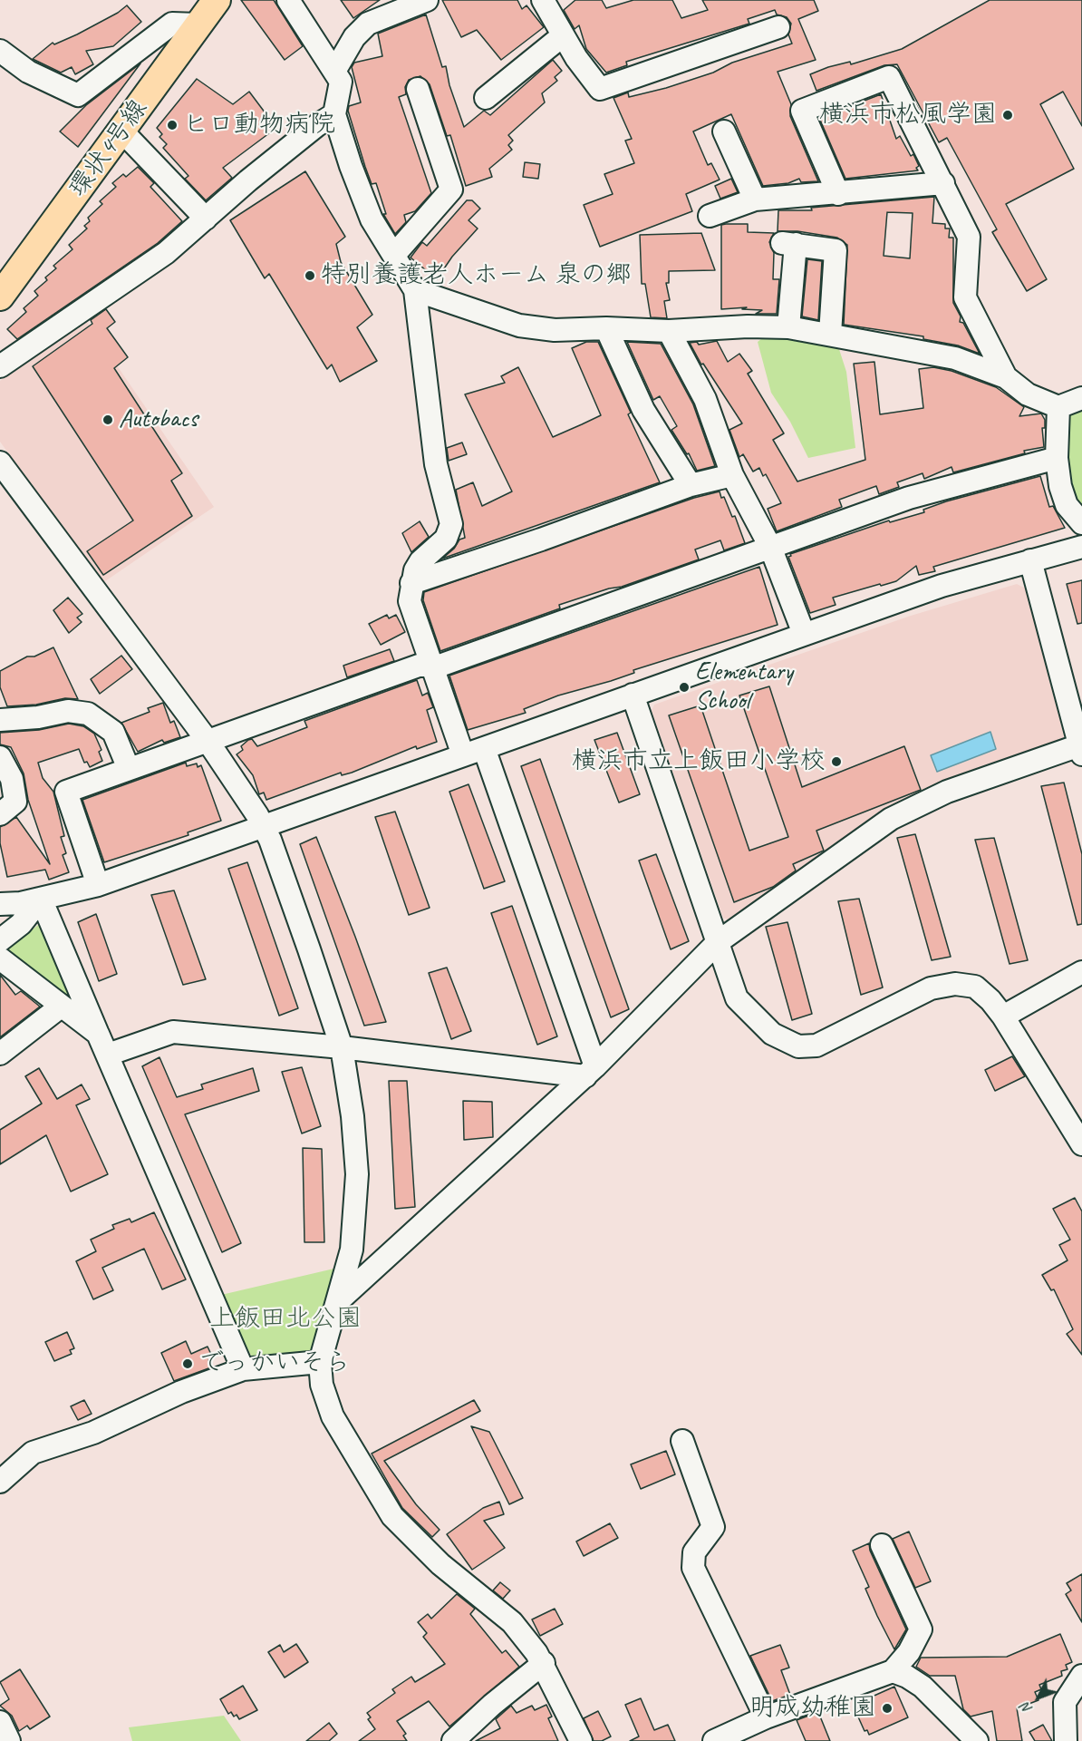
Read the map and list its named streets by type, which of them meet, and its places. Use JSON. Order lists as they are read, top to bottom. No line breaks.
{"streets":{"main road":["環状4号線"]},"parks":["上飯田北公園"],"places":["横浜市松風学園","ヒロ動物病院","特別養護老人ホーム 泉の郷","Autobacs","Elementary School","横浜市立上飯田小学校","でっかいそら","明成幼稚園"],"north":"bottom left"}
